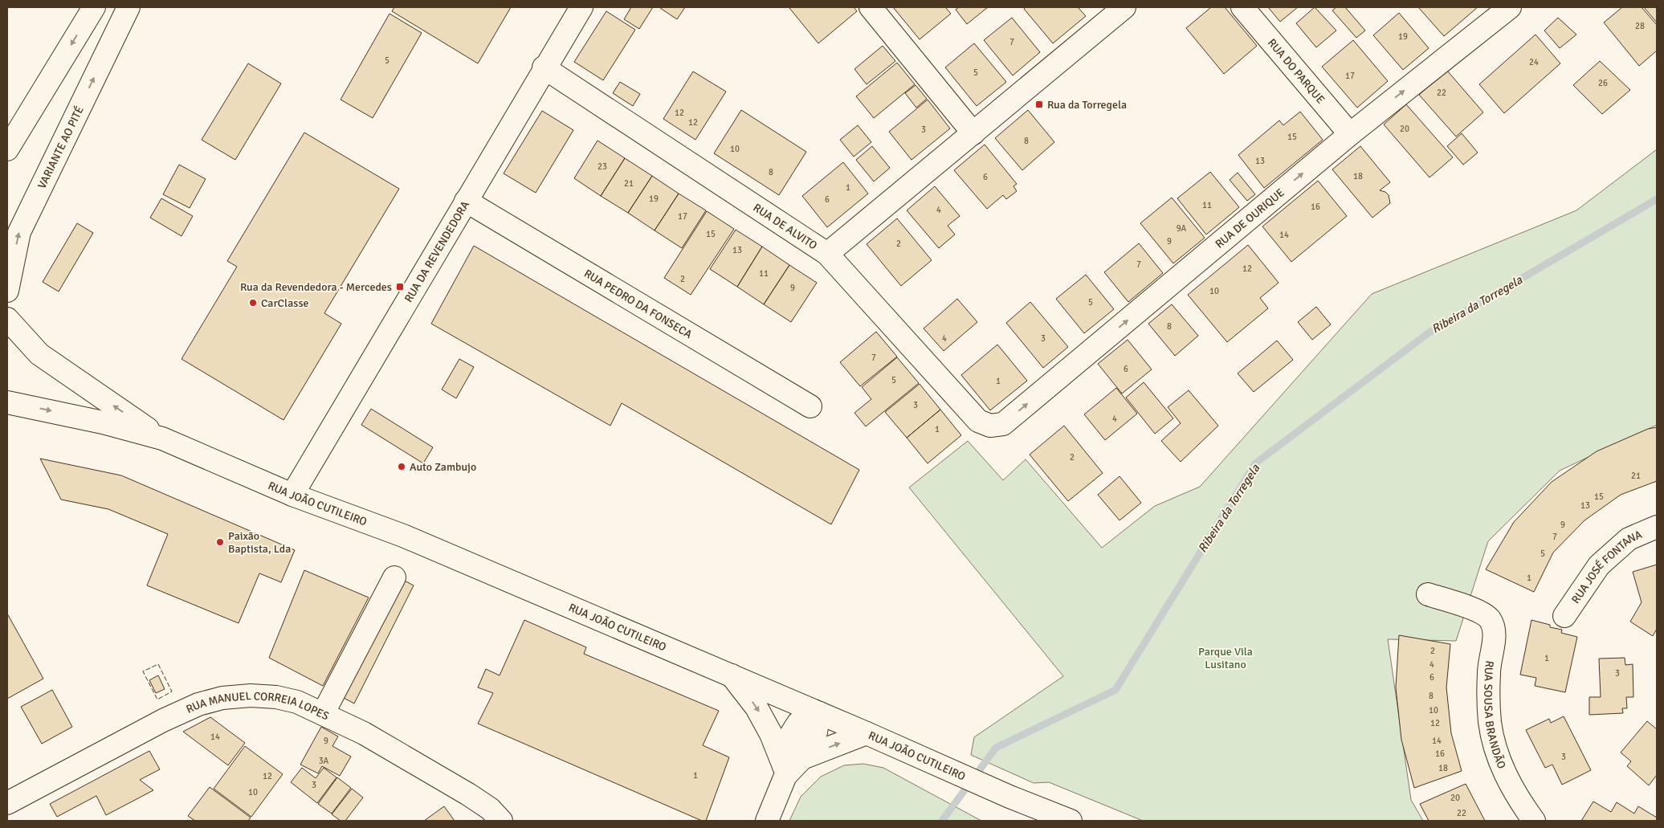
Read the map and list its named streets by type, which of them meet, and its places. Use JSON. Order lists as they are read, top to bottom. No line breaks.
{"streets":{"street":["RUA DO PARQUE","VARIANTE AO PITÉ","RUA DE OURIQUE","RUA DE ALVITO","RUA DA REVENDEDORA","RUA PEDRO DA FONSECA","RUA JOÃO CUTILEIRO","RUA JOSÉ FONTANA","RUA SOUSA BRANDÃO","RUA MANUEL CORREIA LOPES"]},"crossings":[["RUA DO PARQUE","RUA DE OURIQUE"],["RUA DE OURIQUE","RUA DE ALVITO"],["RUA DE ALVITO","RUA DA REVENDEDORA"],["RUA DA REVENDEDORA","RUA PEDRO DA FONSECA"],["RUA DA REVENDEDORA","RUA JOÃO CUTILEIRO"]],"one_way":["RUA DE OURIQUE"],"water":["Ribeira da Torregela"],"parks":["Parque Vila Lusitano"],"places":{"transit":["Rua da Torregela","Rua da Revendedora - Mercedes"],"other":["CarClasse","Auto Zambujo","Paixão Baptista, Lda"]},"house_numbers":["28","19","7","5","24","5","17","26","22","12","12","20","3","15","8","10","13","23","8","18","6","21","1","19","6","11","16","4","17","9A","15","14","9","2","13","7","12","11","2","9","10","5","8","4","3","7","6","5","1","3","4","1","2","21","15","13","9","7","5","1","2","1","4","3","6","8","10","12","14","9","14","16","3","3A","18","1","12","3","10","20","22"]}
